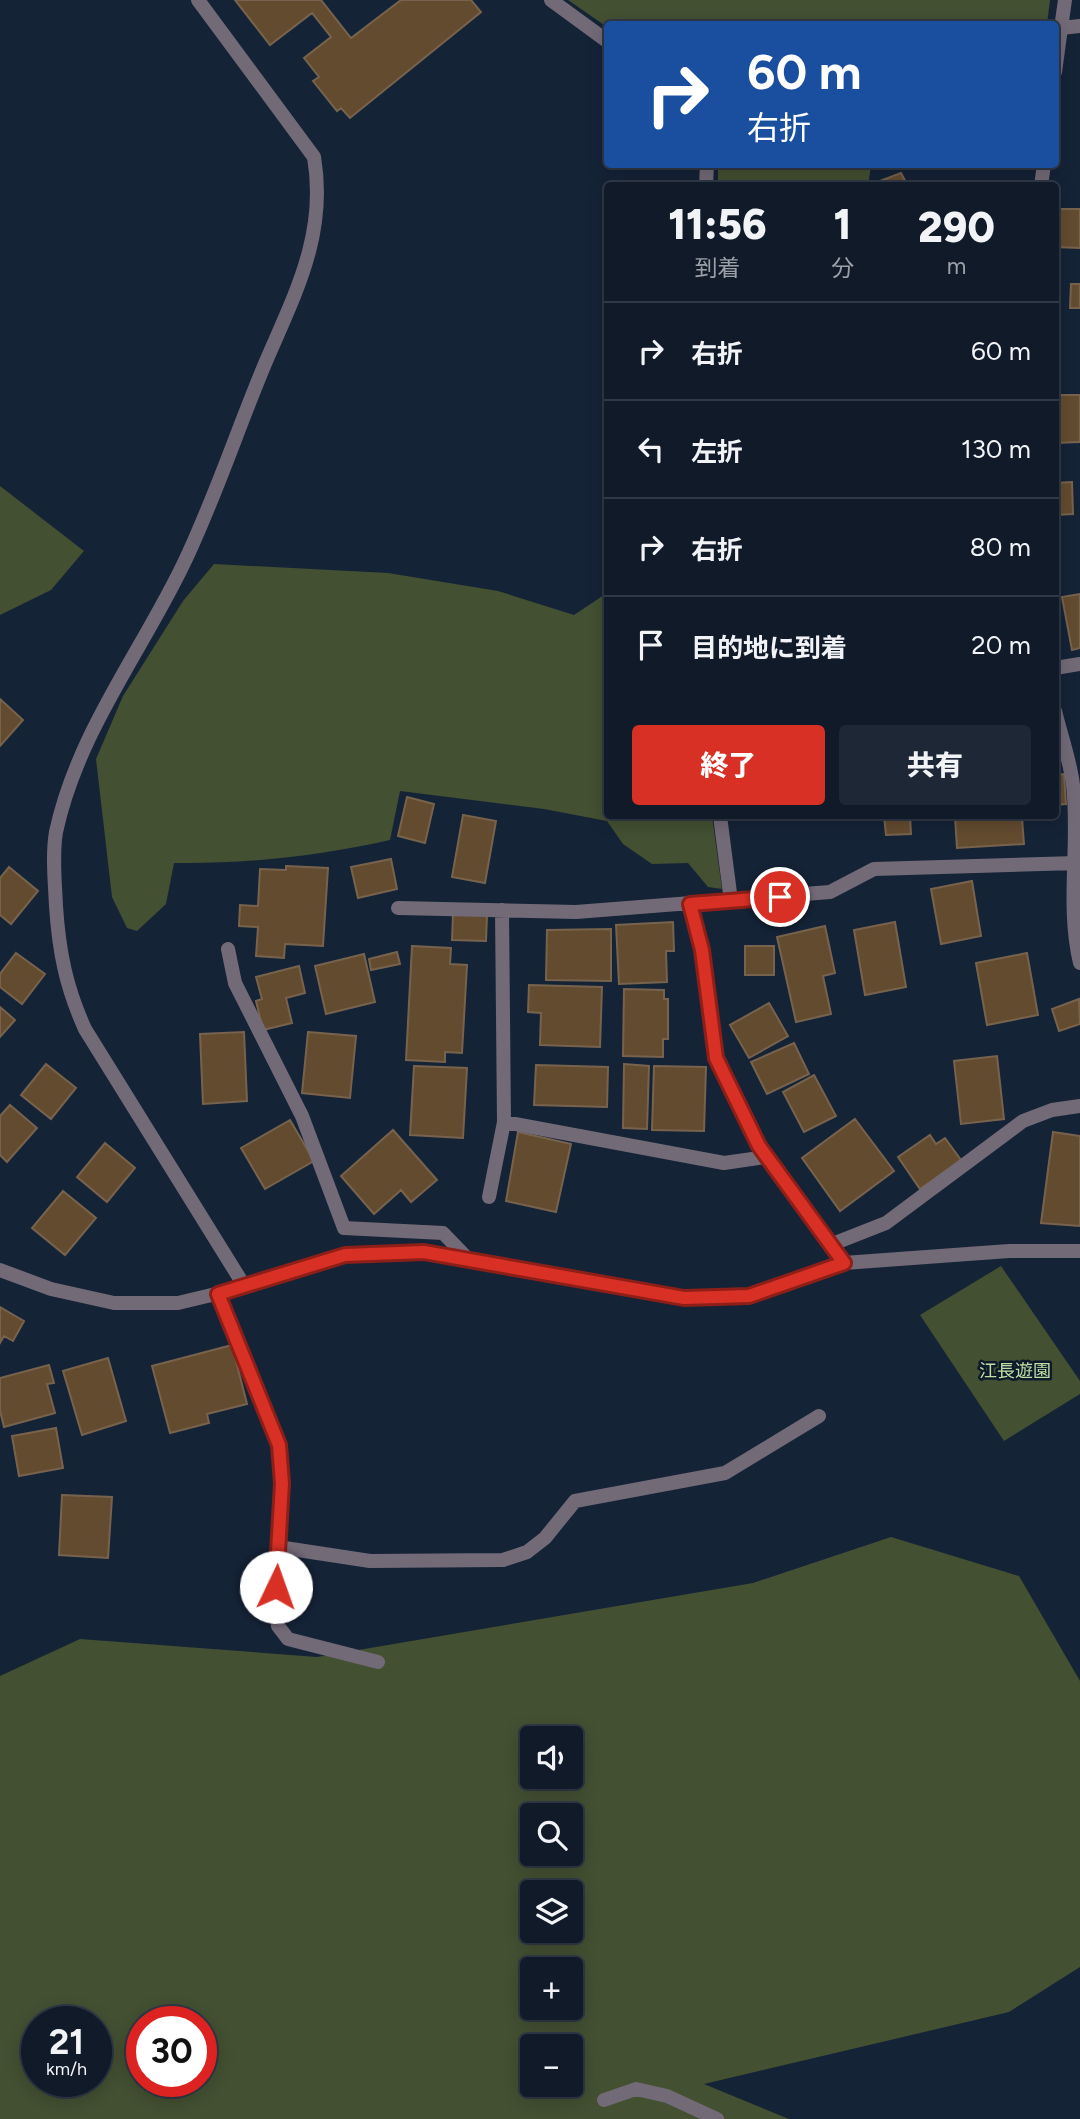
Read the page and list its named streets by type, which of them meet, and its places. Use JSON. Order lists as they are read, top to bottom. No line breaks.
{"parks":["江長遊園"],"page":{"turn":["60 m","右折"],"eta":["11:56","到着","1","分","290","m"],"list":[{"name":"右折","value":"60 m"},{"name":"左折","value":"130 m"},{"name":"右折","value":"80 m"},{"name":"目的地に到着","value":"20 m"}],"buttons":["終了","共有"],"map_buttons":["+","−"],"speed":"21 km/h","limit":"30"}}
